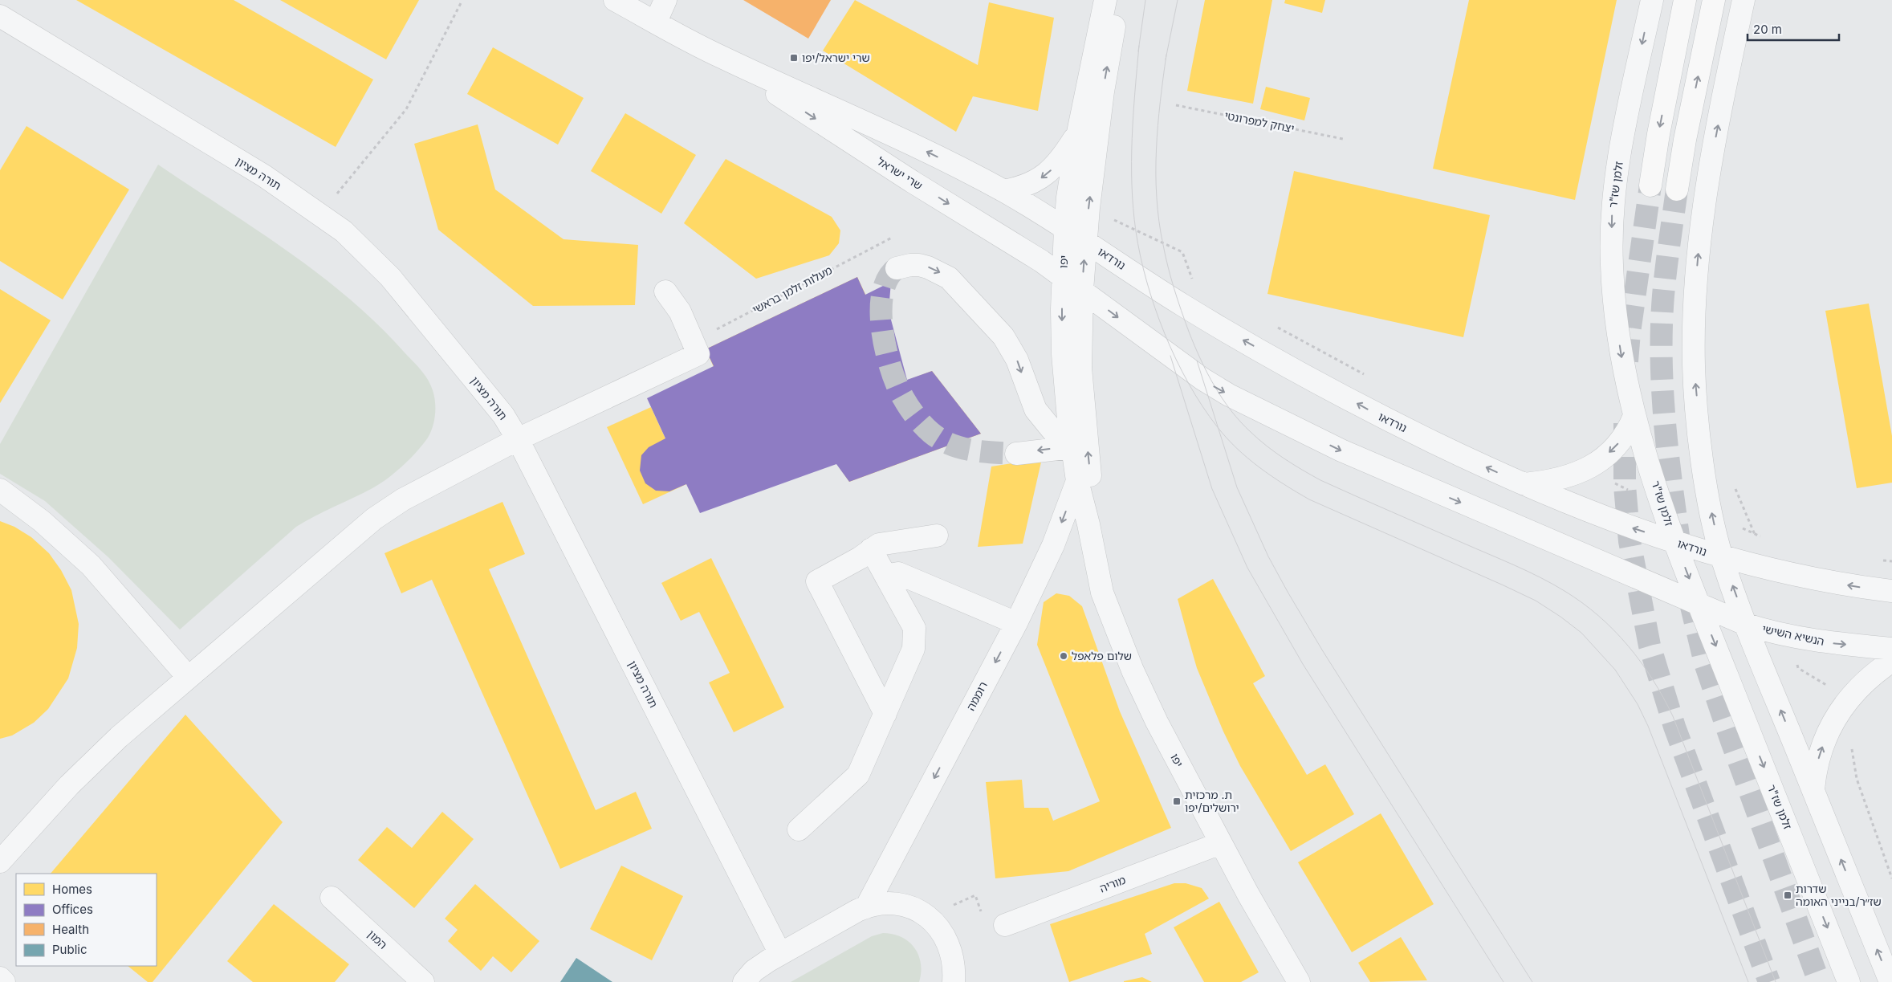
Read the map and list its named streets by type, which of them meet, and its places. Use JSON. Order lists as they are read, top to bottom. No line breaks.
{"streets":{"street":["תורה מציון","שרי ישראל","זלמן שז\"ר","נורדאו","יפו","הנשיא השישי","רוממה","מוריה","המון"],"path":["יצחק למפרונטי","מעלות זלמן בראשי"]},"crossings":[["שרי ישראל","נורדאו"],["שרי ישראל","יפו"],["זלמן שז\"ר","נורדאו"],["זלמן שז\"ר","הנשיא השישי"],["נורדאו","יפו"],["יפו","רוממה"],["יפו","מוריה"]],"places":{"transit":["שרי ישראל/יפו","ת. מרכזית ירושלים/יפו","שדרות שז״ר/בנייני האומה"],"other":["שלום פלאפל"]},"legend":["Homes","Offices","Health","Public"],"scale_bar":"20 m"}
